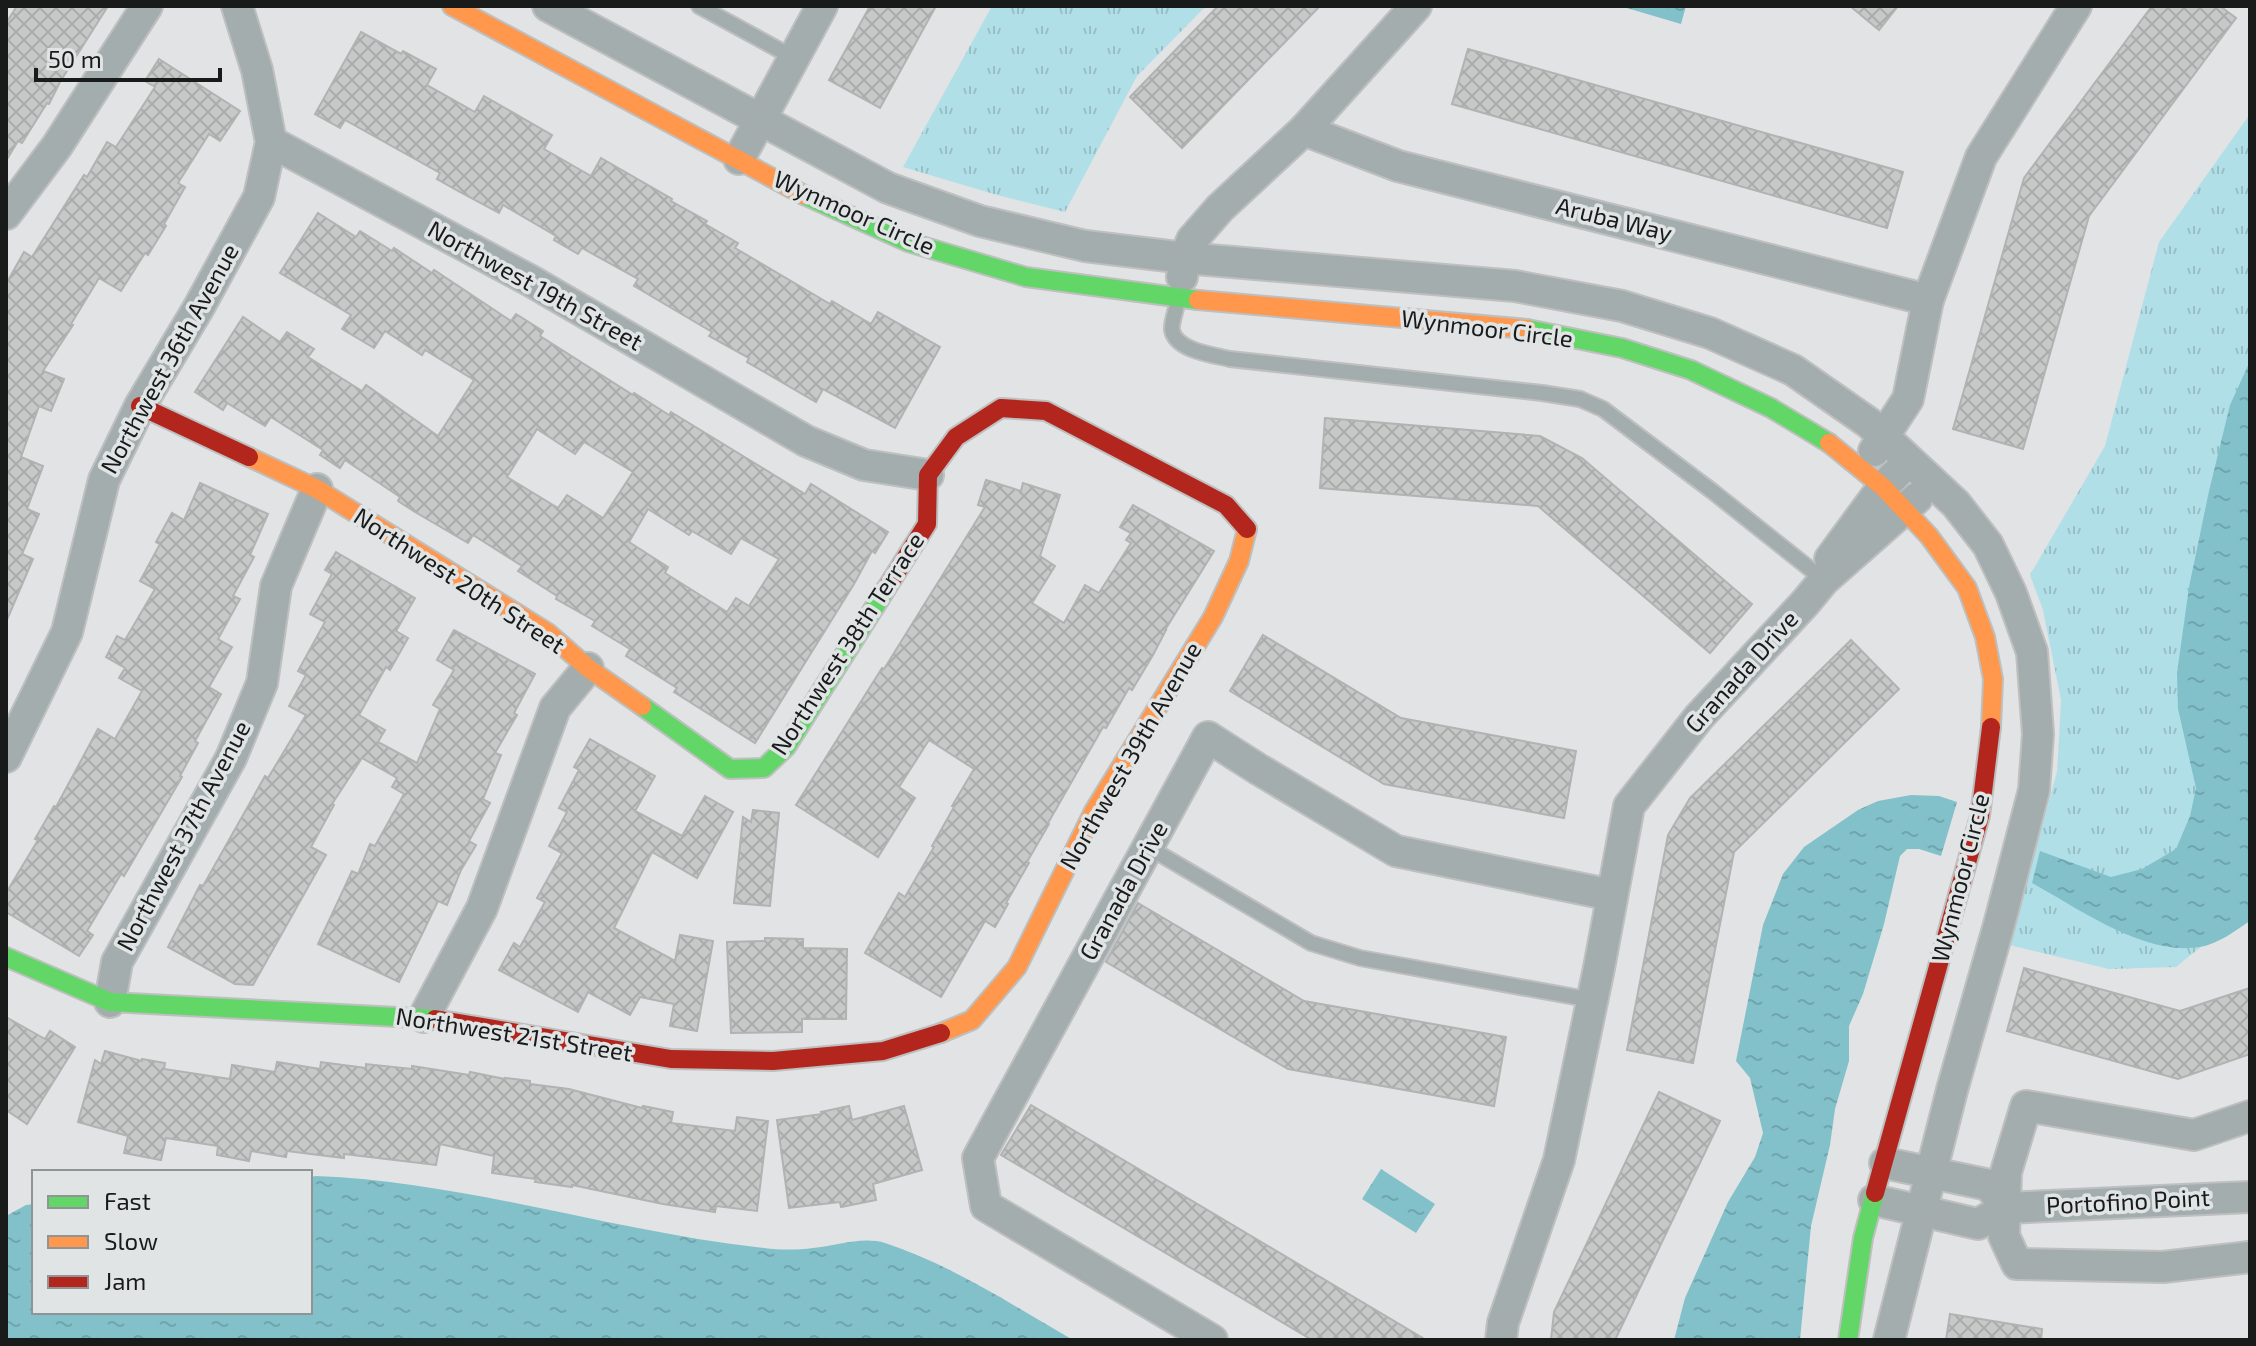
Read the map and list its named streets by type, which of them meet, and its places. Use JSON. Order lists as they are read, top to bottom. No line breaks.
{"streets":{"street":["Wynmoor Circle","Aruba Way","Northwest 19th Street","Northwest 36th Avenue","Northwest 20th Street","Northwest 38th Terrace","Granada Drive","Northwest 39th Avenue","Northwest 37th Avenue","Northwest 21st Street","Portofino Point"]},"crossings":[["Wynmoor Circle","Granada Drive"],["Wynmoor Circle","Portofino Point"],["Northwest 19th Street","Northwest 36th Avenue"],["Northwest 19th Street","Northwest 38th Terrace"],["Northwest 19th Street","Northwest 39th Avenue"],["Northwest 36th Avenue","Northwest 20th Street"],["Northwest 20th Street","Northwest 38th Terrace"],["Northwest 20th Street","Northwest 37th Avenue"],["Northwest 38th Terrace","Northwest 39th Avenue"],["Northwest 39th Avenue","Northwest 21st Street"],["Northwest 37th Avenue","Northwest 21st Street"]],"legend":["Fast","Slow","Jam"],"scale_bar":"50 m"}
